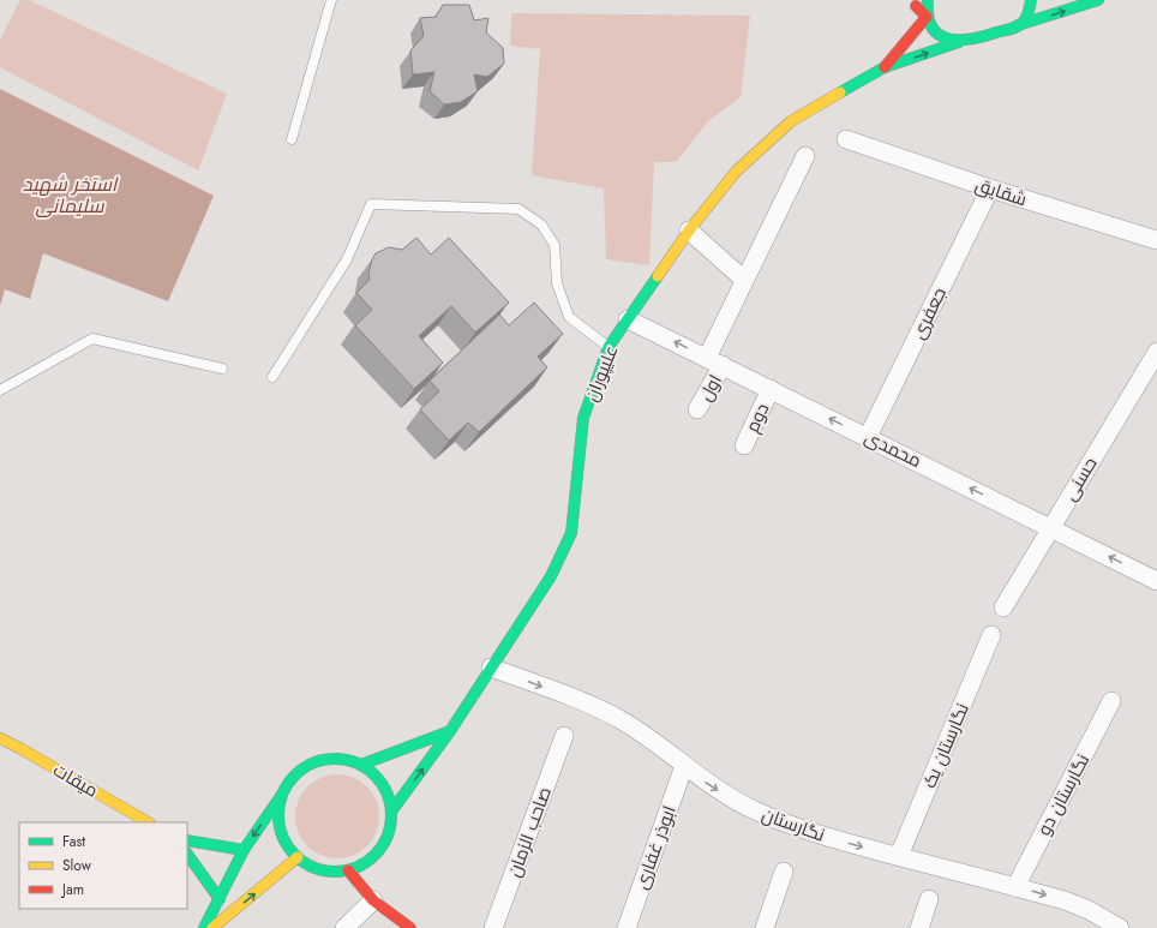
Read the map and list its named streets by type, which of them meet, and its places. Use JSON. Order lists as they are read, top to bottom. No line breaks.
{"streets":{"street":["شقایق","جعفری","علیپوران","اول","دوم","محمدی","حسنی","نگارستان یک","میقات","نگارستان دو","نگارستان","صاحب الزمان","ابوذر غفاری"]},"crossings":[["شقایق","جعفری"],["جعفری","محمدی"],["علیپوران","محمدی"],["علیپوران","نگارستان"],["اول","محمدی"],["دوم","محمدی"],["محمدی","حسنی"],["نگارستان یک","نگارستان"],["نگارستان دو","نگارستان"],["نگارستان","ابوذر غفاری"]],"one_way":["محمدی","نگارستان"],"water":["استخر شهید سلیمانی"],"legend":["Fast","Slow","Jam"]}
